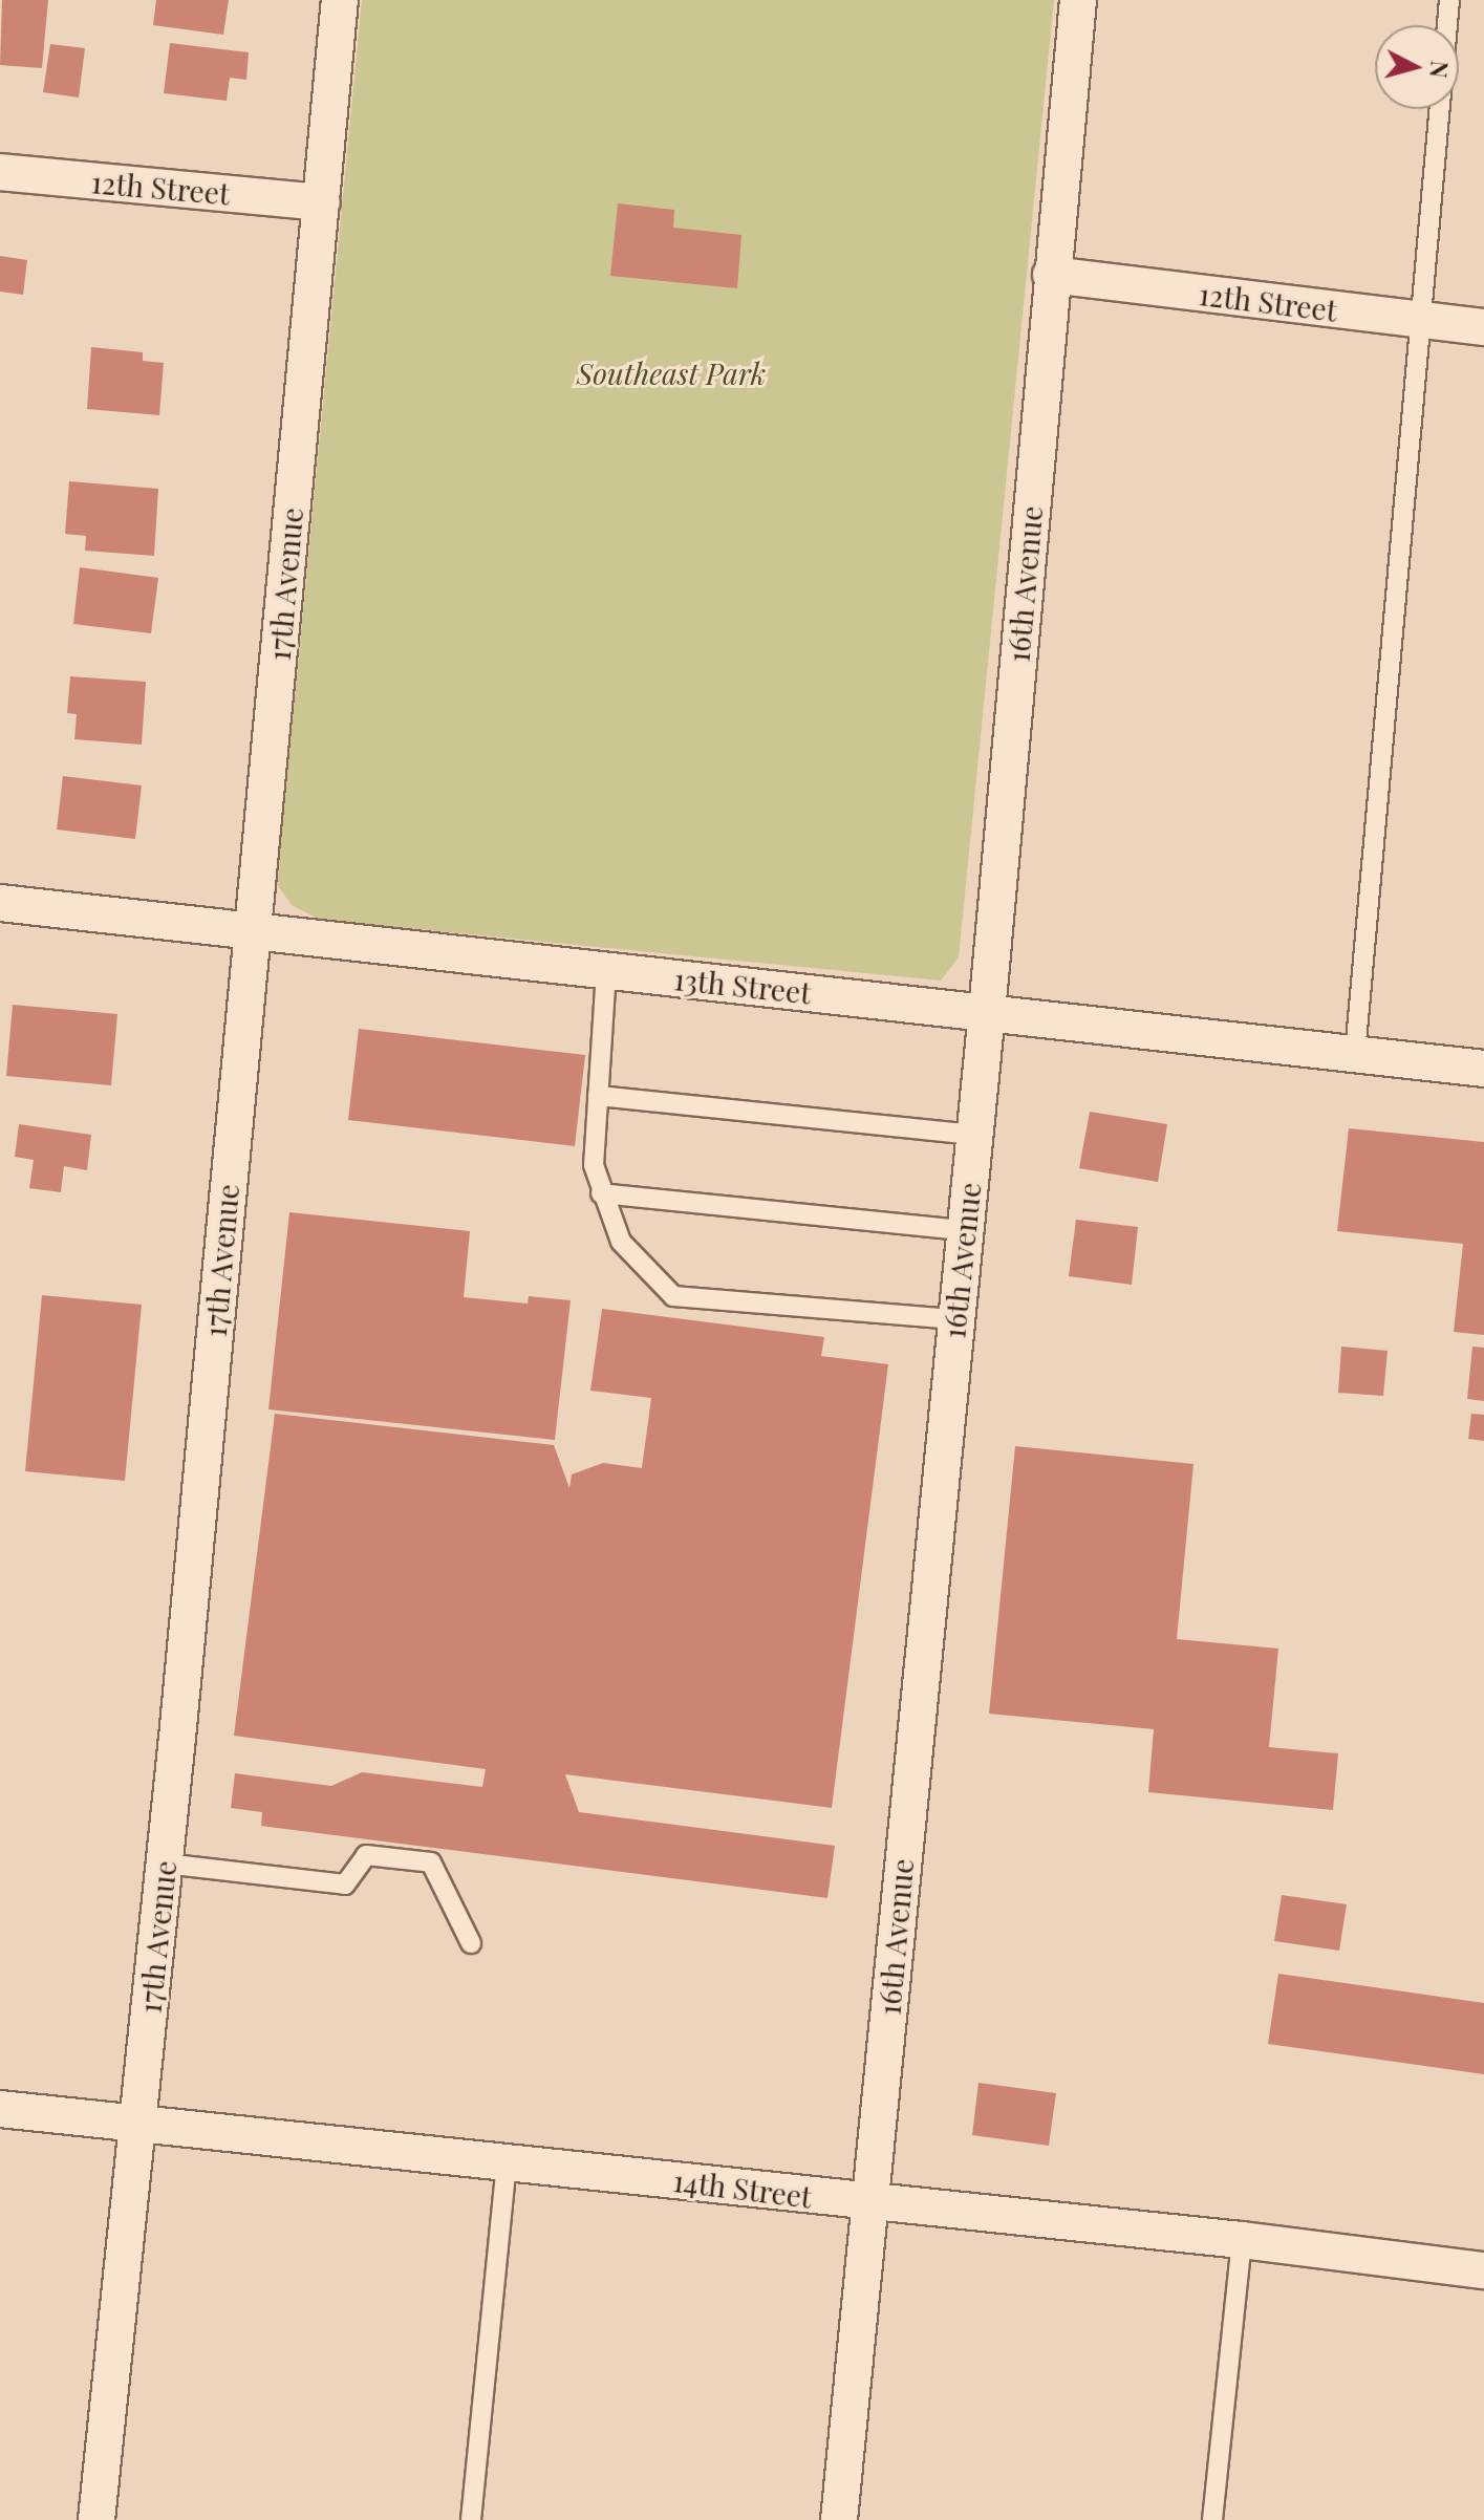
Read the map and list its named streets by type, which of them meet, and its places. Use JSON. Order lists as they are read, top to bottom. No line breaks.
{"streets":{"street":["12th Street","17th Avenue","16th Avenue","13th Street","14th Street"]},"crossings":[["12th Street","17th Avenue"],["12th Street","16th Avenue"],["17th Avenue","13th Street"],["17th Avenue","14th Street"],["16th Avenue","13th Street"],["16th Avenue","14th Street"]],"parks":["Southeast Park"],"north":"right"}
